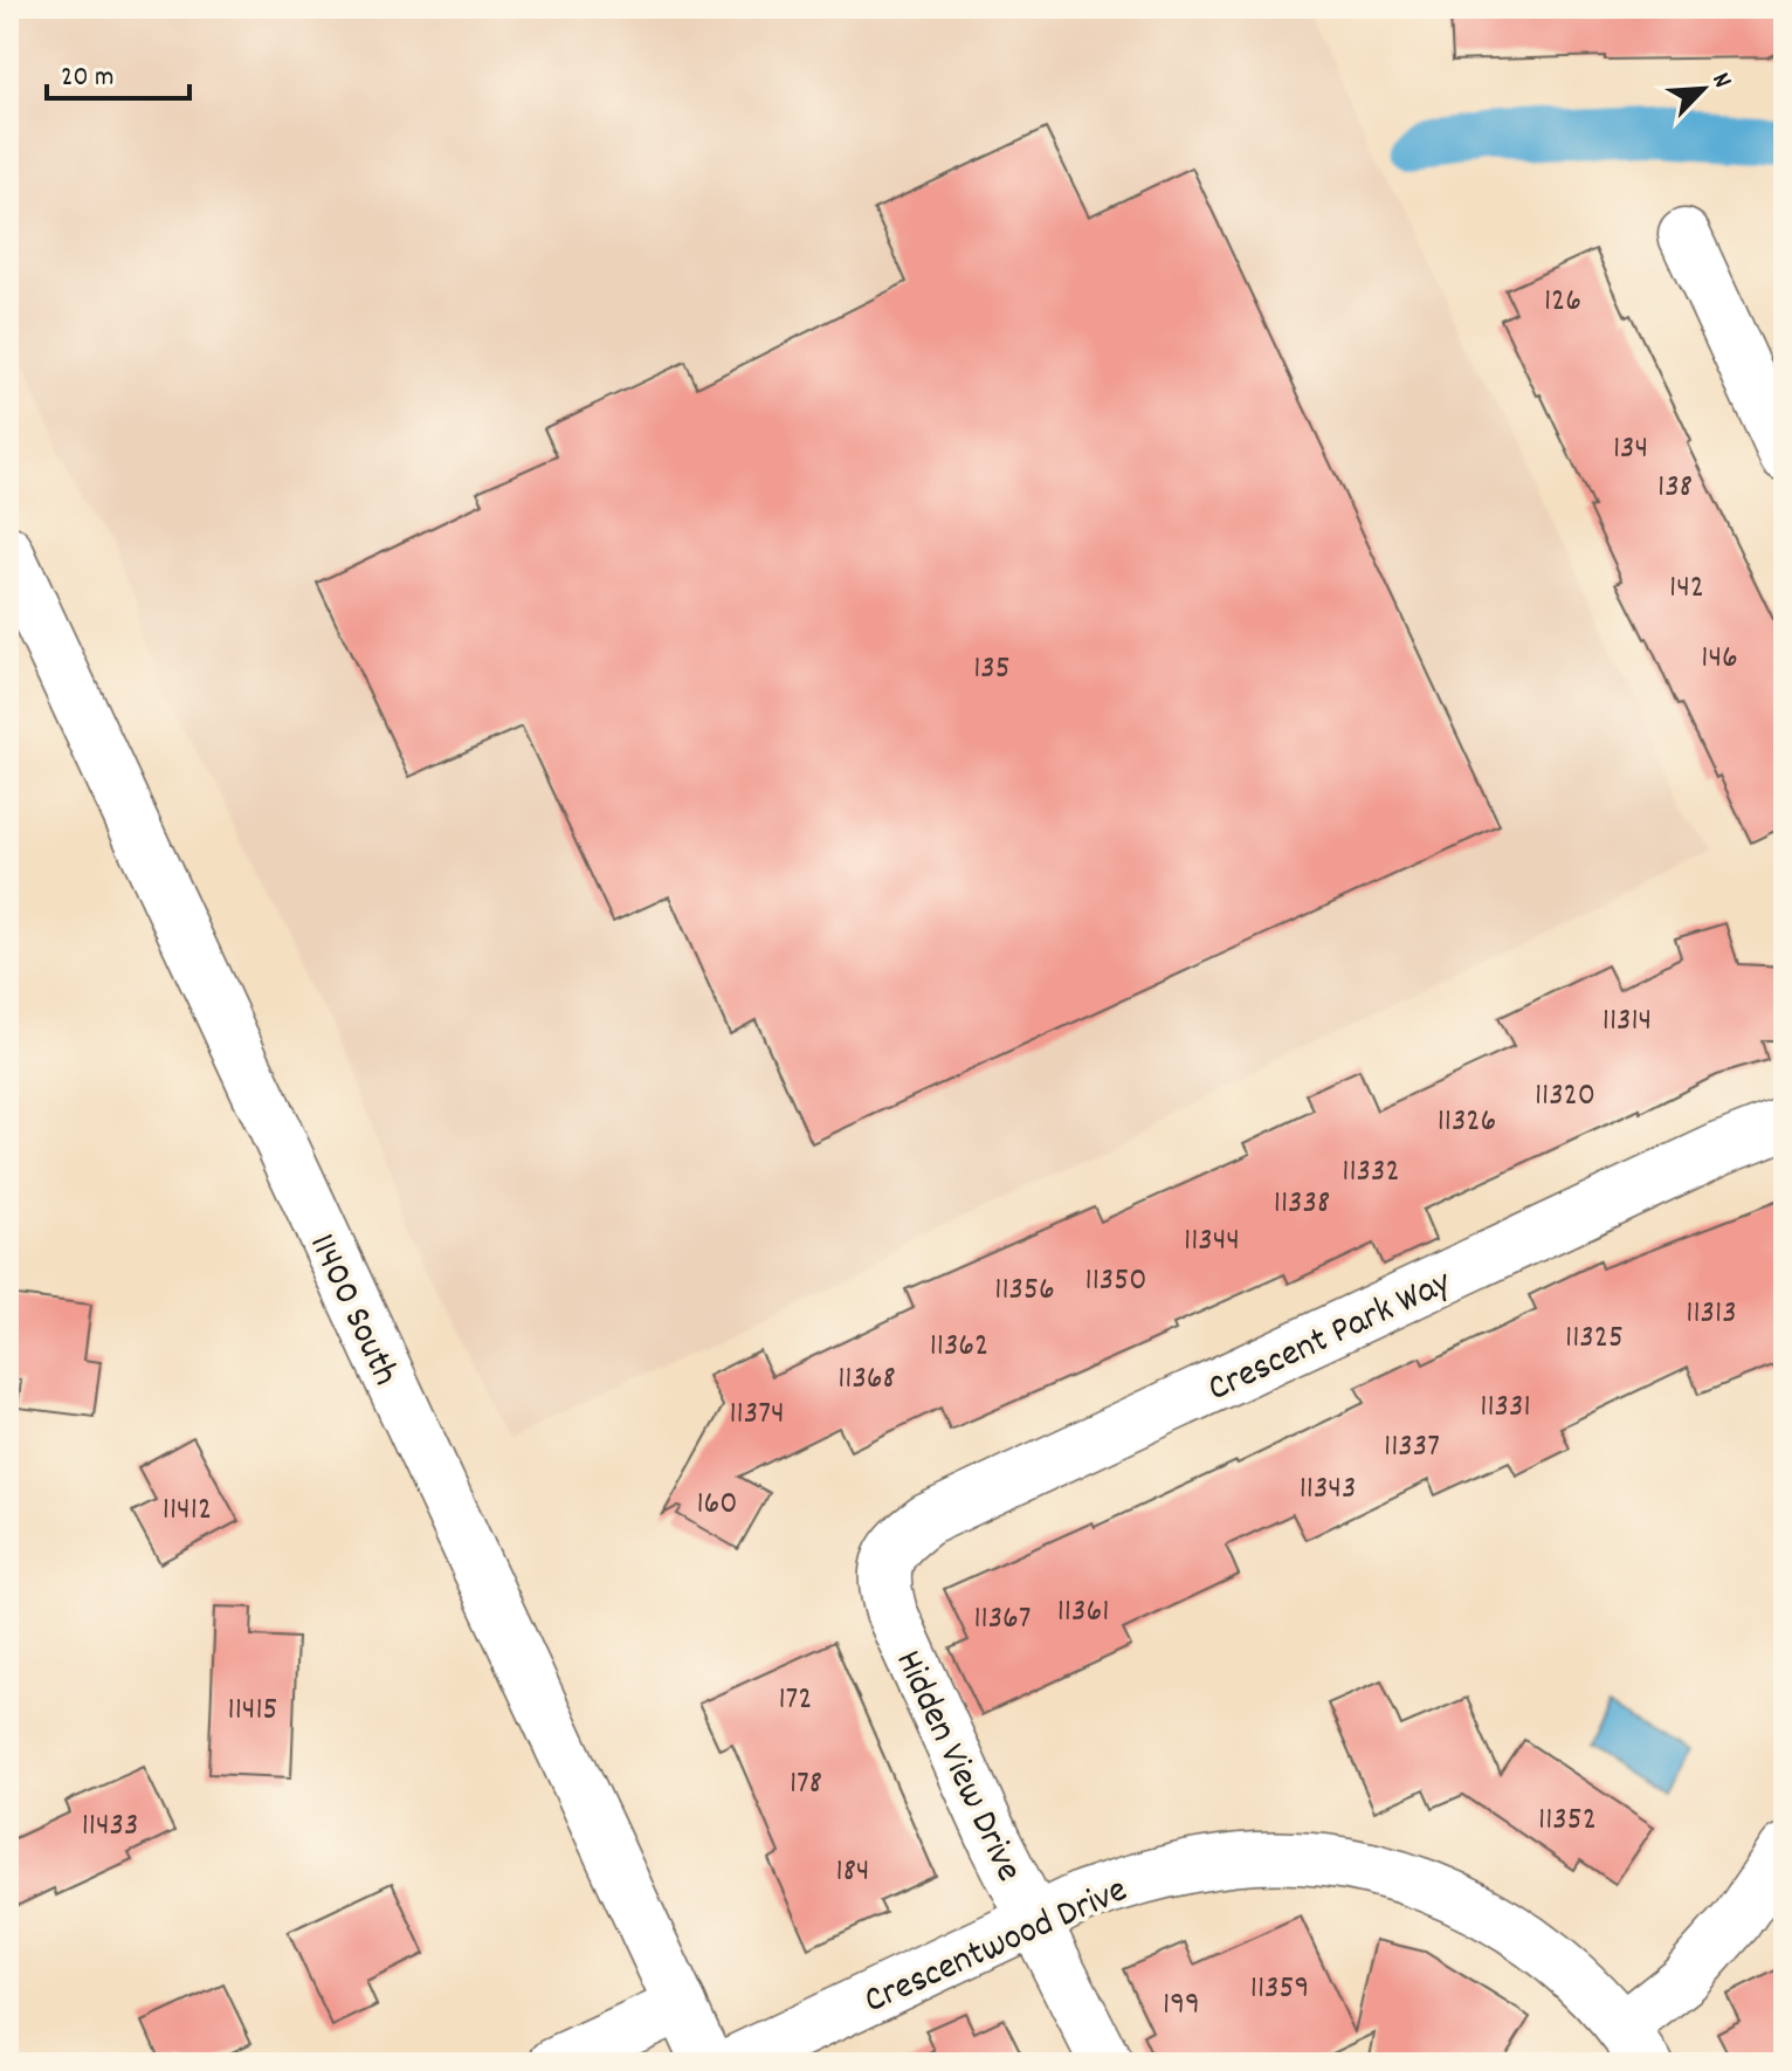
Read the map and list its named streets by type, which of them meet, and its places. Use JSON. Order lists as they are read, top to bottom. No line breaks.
{"streets":{"street":["11400 South","Crescent Park Way","Hidden View Drive","Crescentwood Drive"]},"crossings":[["Crescent Park Way","Hidden View Drive"],["Hidden View Drive","Crescentwood Drive"]],"house_numbers":["126","134","138","142","146","135","11314","11320","11326","11332","11338","11344","11350","11356","11313","11325","11362","11368","11331","11374","11337","11343","160","11412","11361","11367","172","11415","178","11352","11433","184","11359","199"],"scale_bar":"20 m","north":"top right"}
